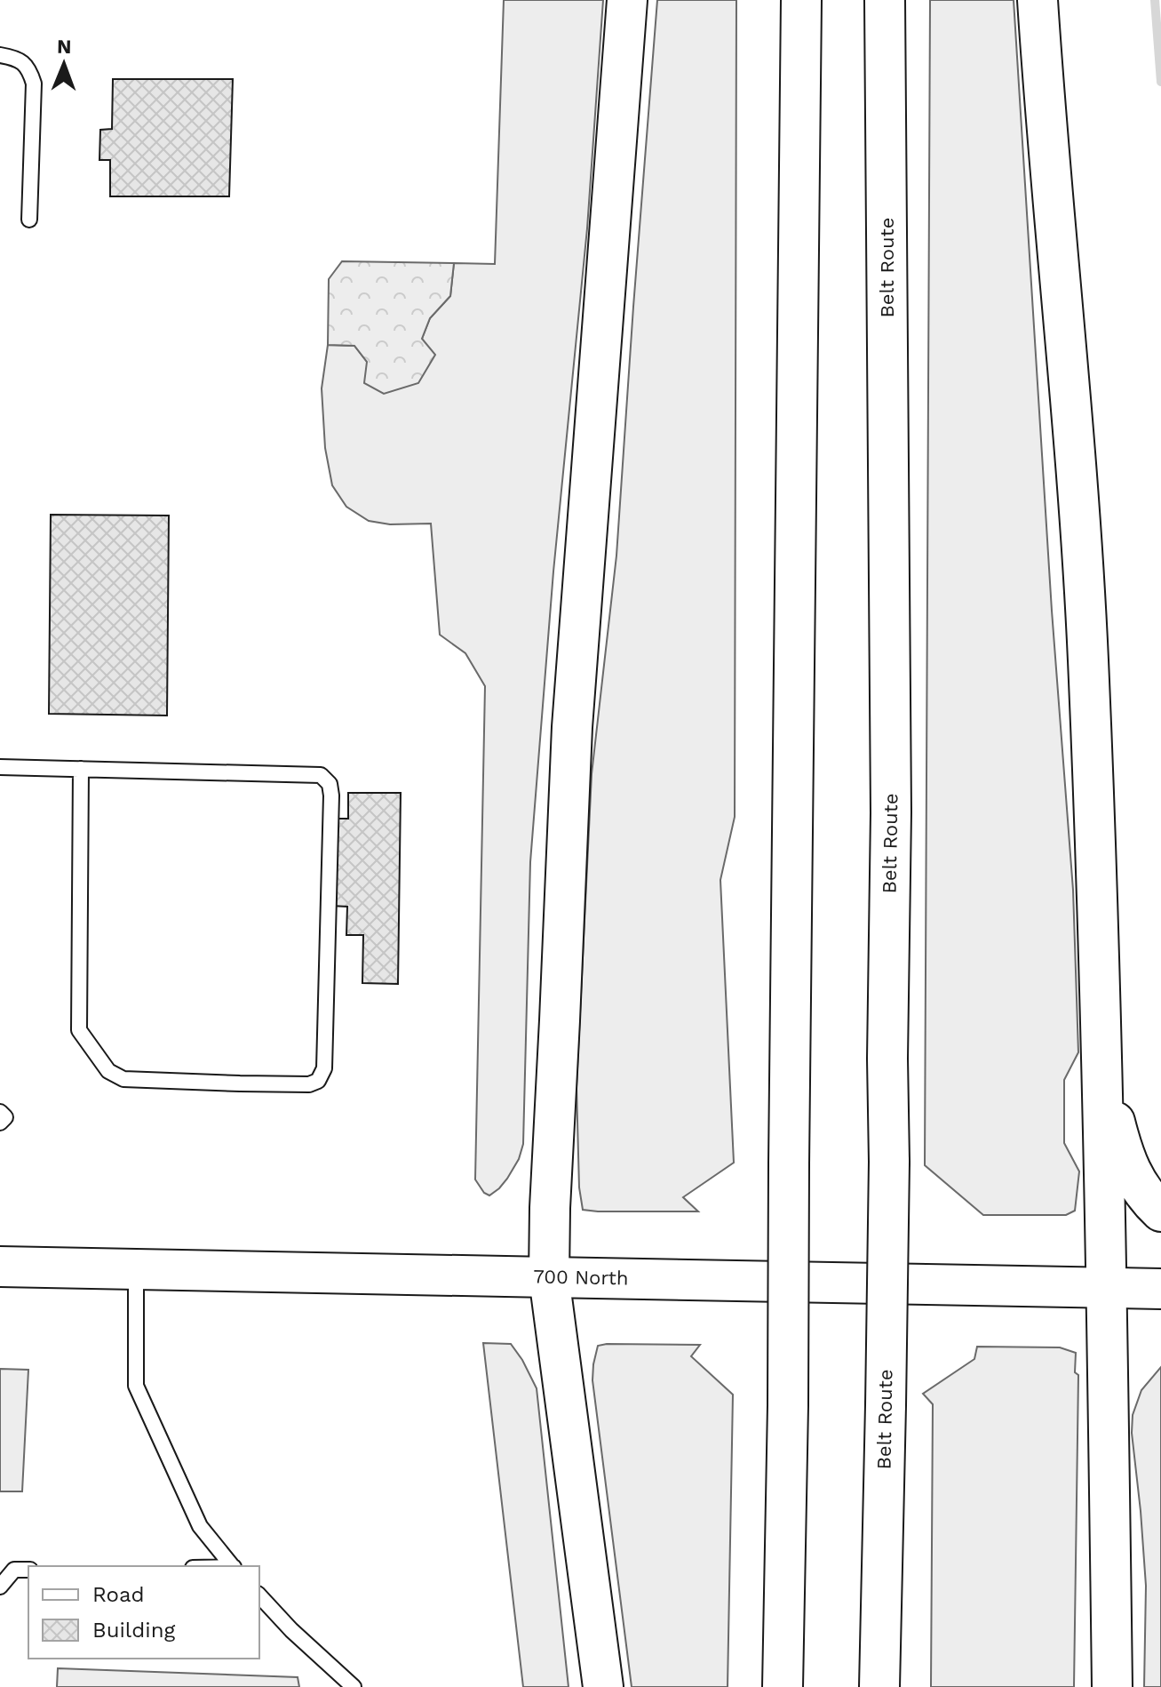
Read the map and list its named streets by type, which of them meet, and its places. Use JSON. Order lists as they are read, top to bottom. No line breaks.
{"streets":{"main road":["Belt Route","700 North"]},"legend":["Road","Building"],"north":"top"}
